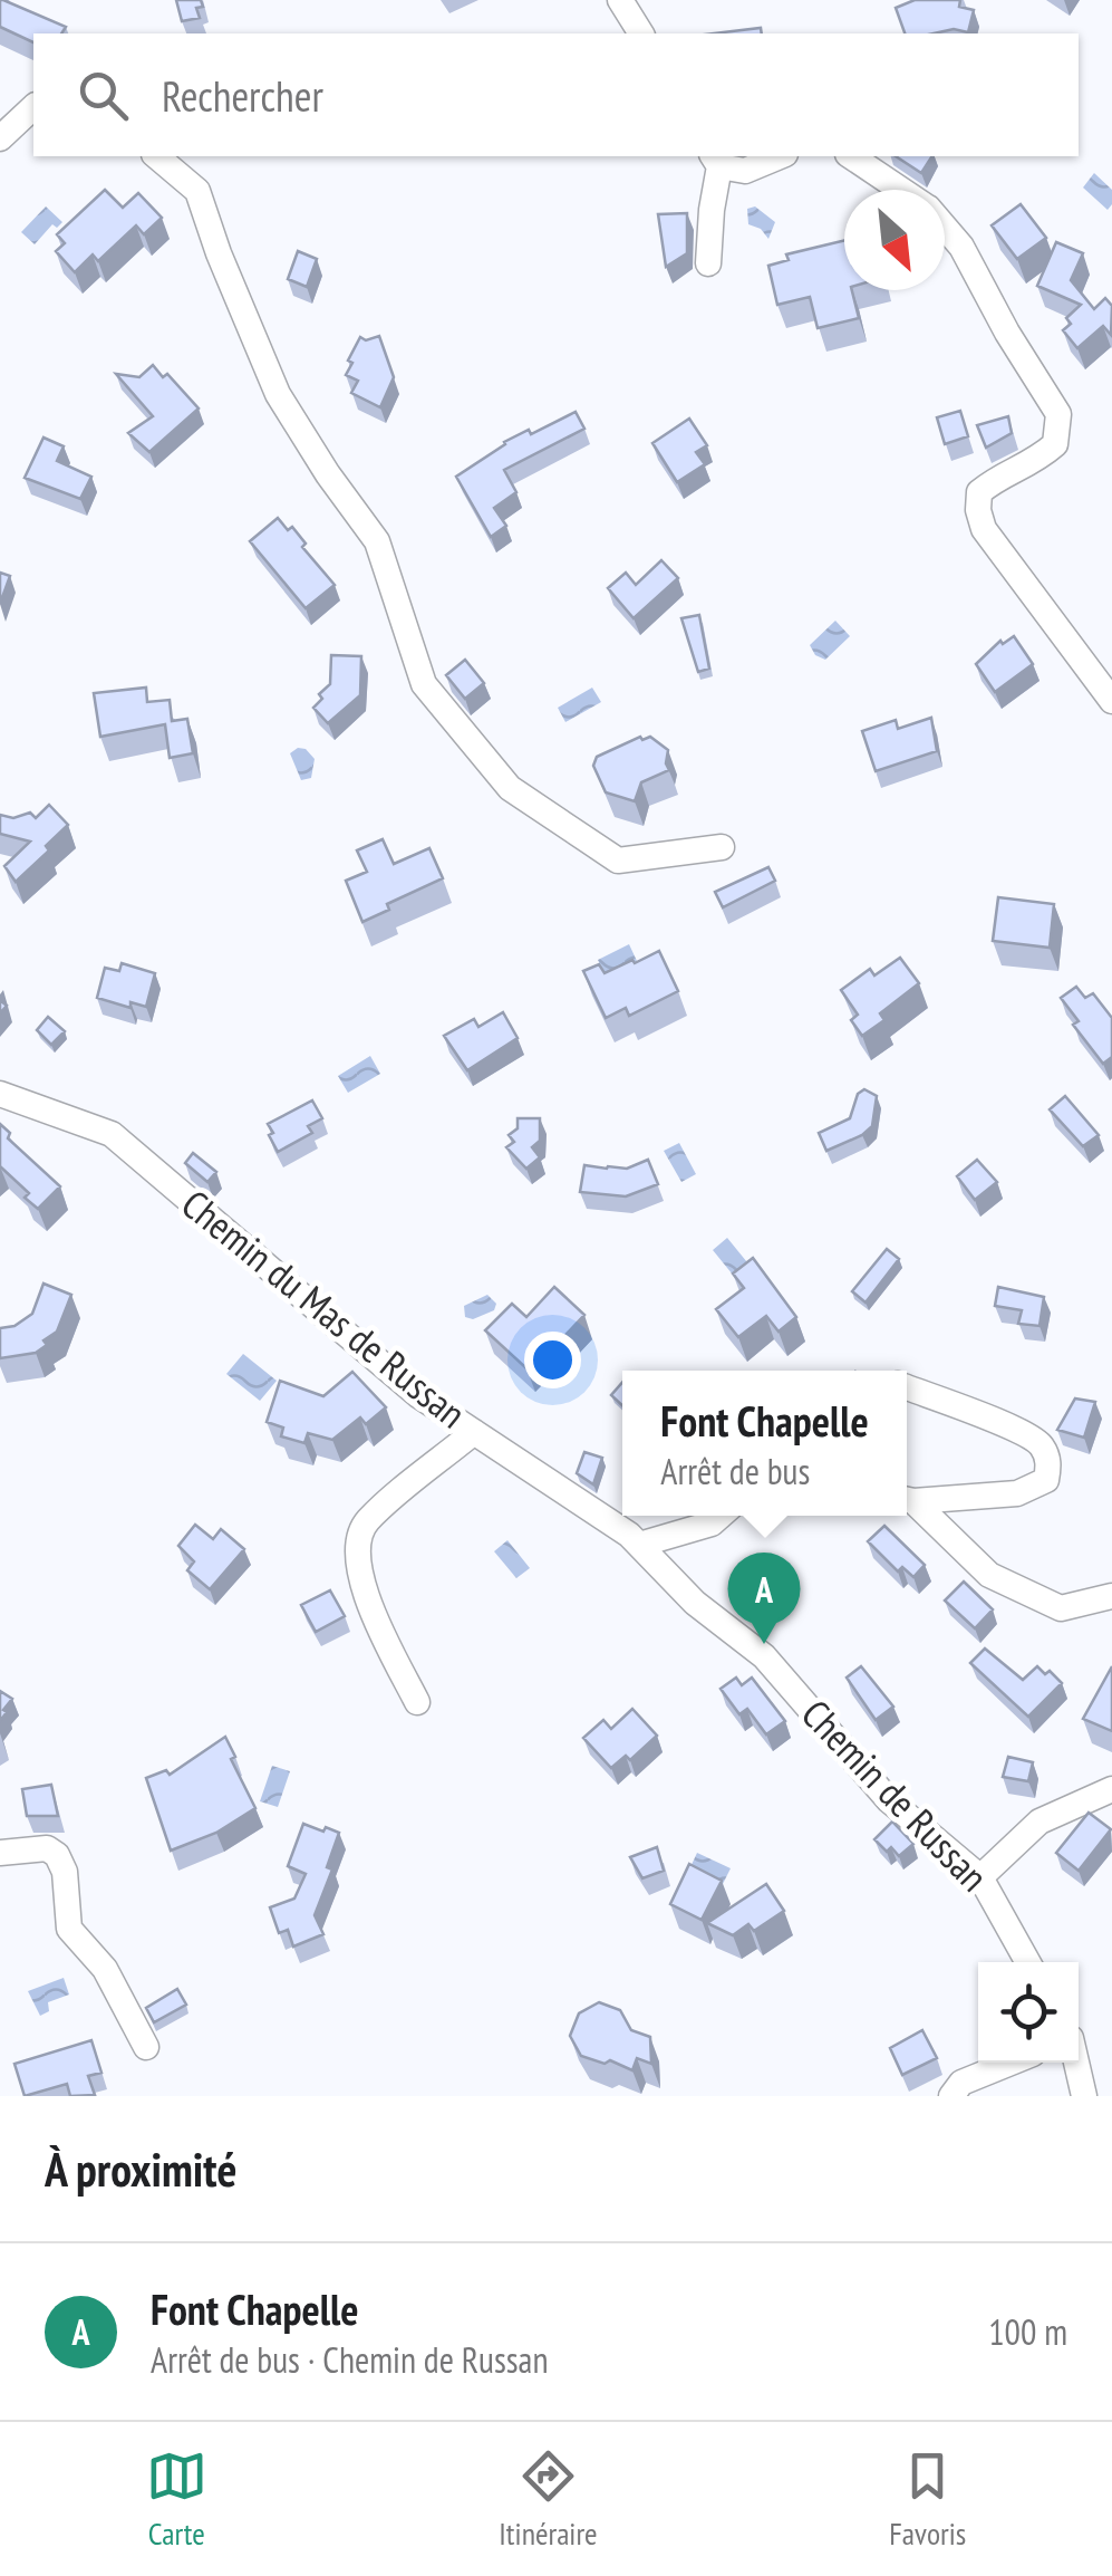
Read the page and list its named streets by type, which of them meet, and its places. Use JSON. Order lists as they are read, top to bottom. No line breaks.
{"streets":{"street":["Chemin du Mas de Russan","Chemin de Russan"]},"crossings":[["Chemin du Mas de Russan","Chemin de Russan"]],"north":"bottom right","page":{"search":"Rechercher","popup":["Font Chapelle","Arrêt de bus"],"pins":"A","heading":"À proximité","list":[{"mark":"A","name":"Font Chapelle","note":"Arrêt de bus · Chemin de Russan","value":"100 m"}],"nav":["Carte","Itinéraire","Favoris"]}}
